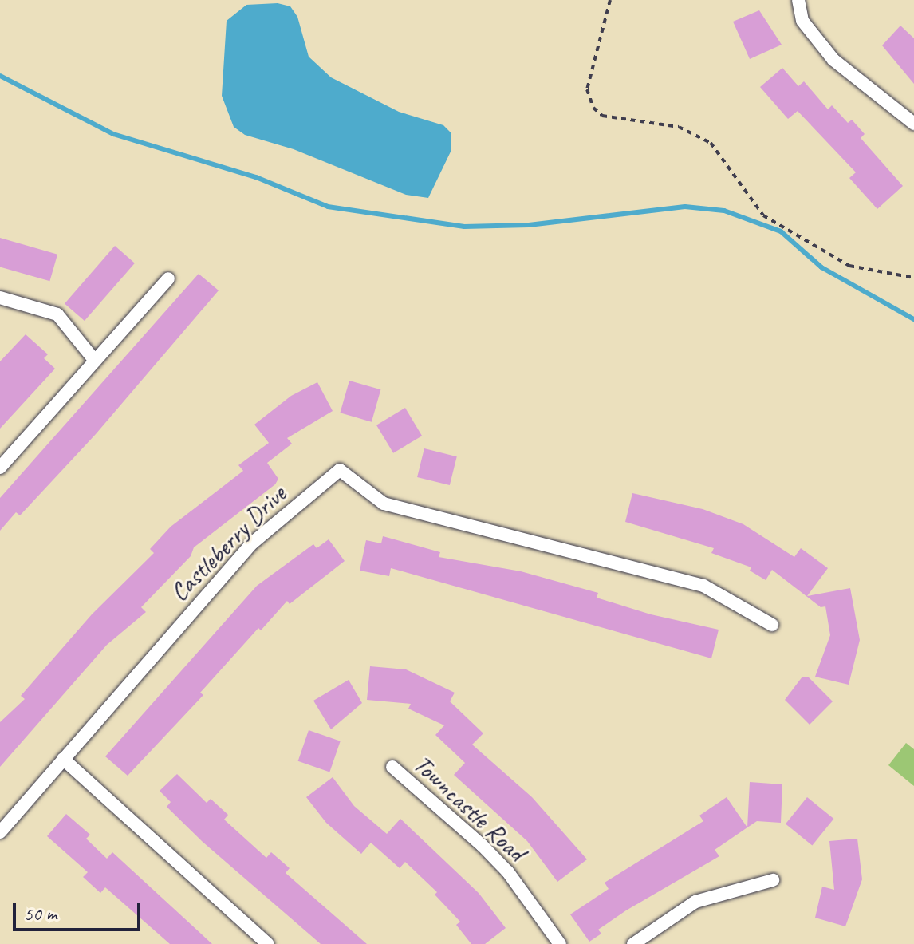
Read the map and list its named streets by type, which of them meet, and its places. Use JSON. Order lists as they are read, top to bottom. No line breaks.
{"streets":{"street":["Castleberry Drive","Towncastle Road"]},"scale_bar":"50 m"}
